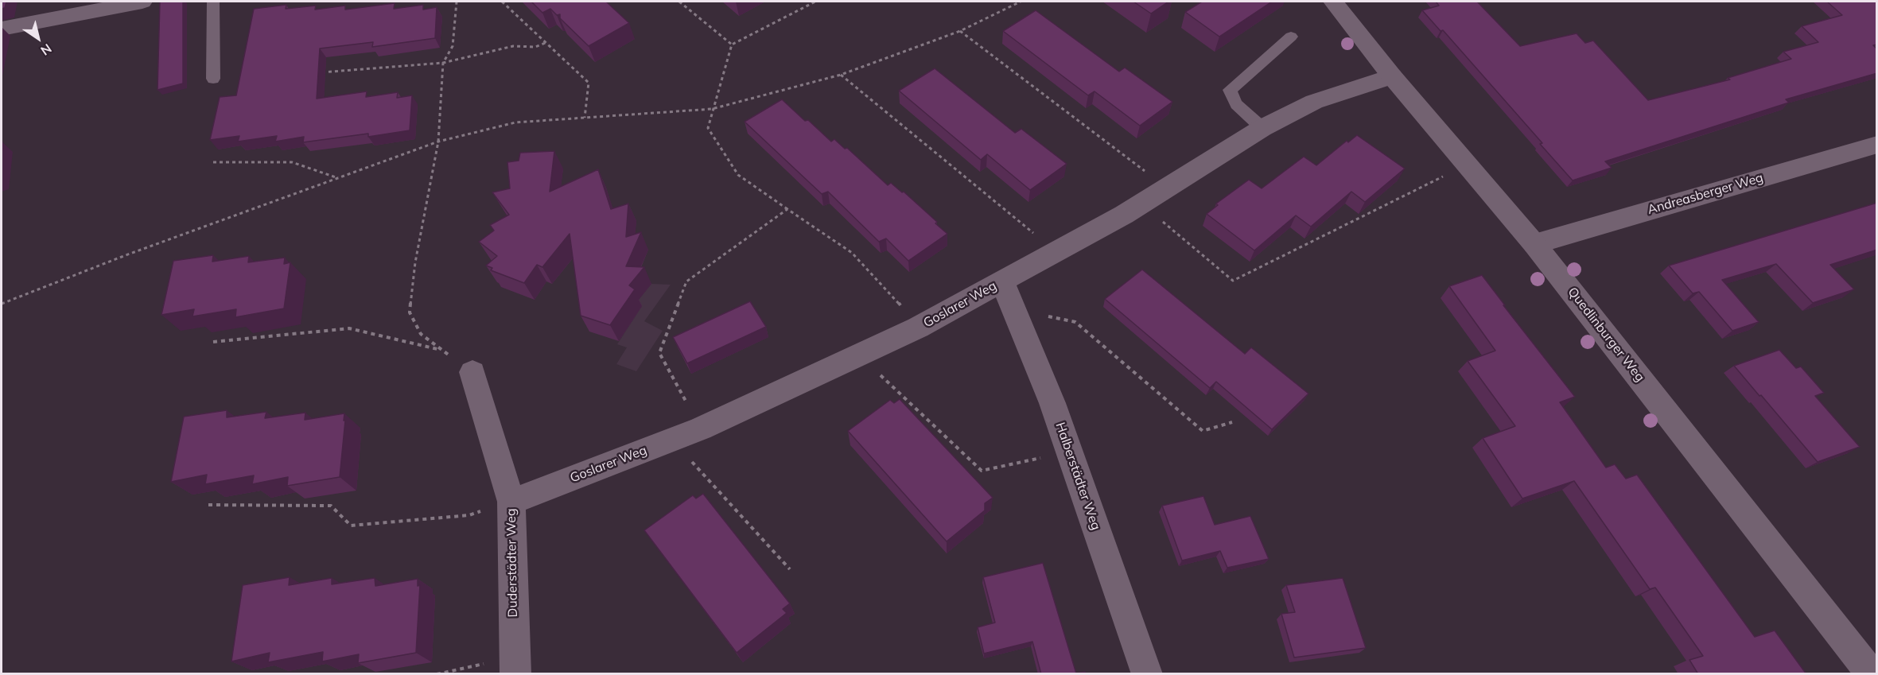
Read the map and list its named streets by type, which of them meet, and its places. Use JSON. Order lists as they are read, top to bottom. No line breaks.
{"streets":{"street":["Andreasberger Weg","Goslarer Weg","Quedlinburger Weg","Halberstädter Weg","Duderstädter Weg"]},"crossings":[["Andreasberger Weg","Quedlinburger Weg"],["Goslarer Weg","Quedlinburger Weg"],["Goslarer Weg","Halberstädter Weg"],["Goslarer Weg","Duderstädter Weg"]],"north":"bottom right"}
